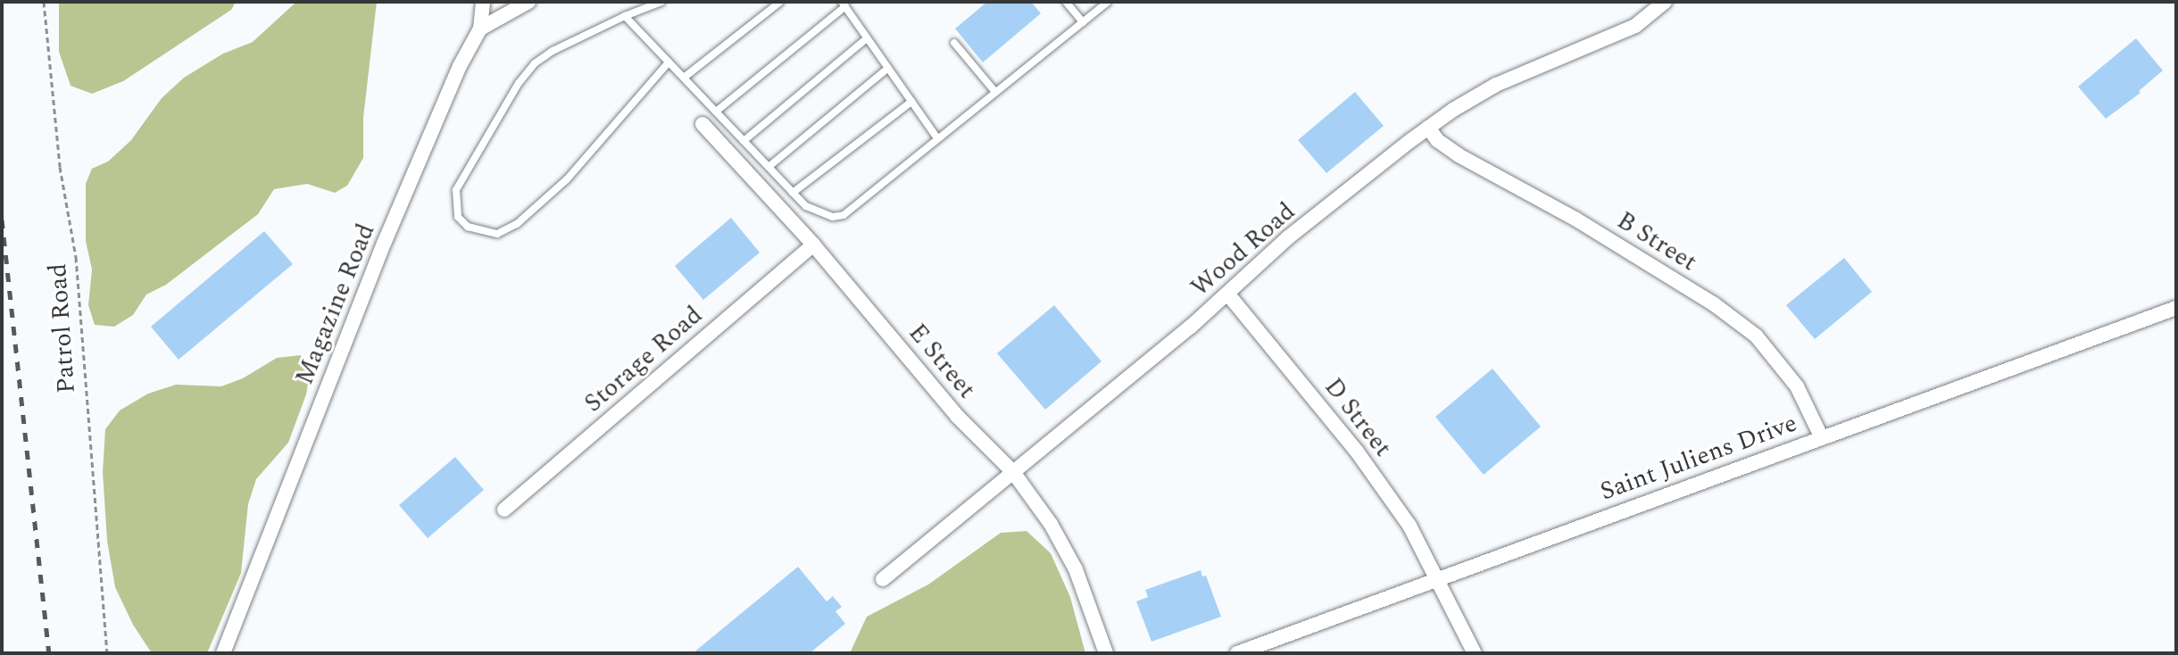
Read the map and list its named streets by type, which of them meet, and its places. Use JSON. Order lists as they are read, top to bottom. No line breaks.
{"streets":{"street":["B Street","Wood Road","Magazine Road","Storage Road","E Street","D Street","Saint Juliens Drive"],"path":["Patrol Road"]},"crossings":[["B Street","Wood Road"],["B Street","Saint Juliens Drive"],["Wood Road","E Street"],["Wood Road","D Street"],["Storage Road","E Street"],["D Street","Saint Juliens Drive"]]}
